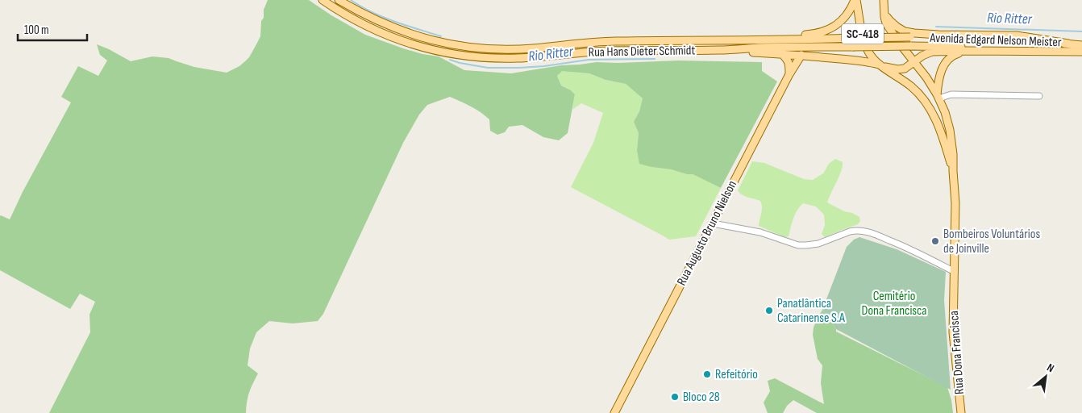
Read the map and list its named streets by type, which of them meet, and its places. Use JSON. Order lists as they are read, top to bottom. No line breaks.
{"streets":{"main road":["SC-418","Avenida Edgard Nelson Meister","Rua Hans Dieter Schmidt","Rua Augusto Bruno Nielson","Rua Dona Francisca"]},"crossings":[["Avenida Edgard Nelson Meister","Rua Hans Dieter Schmidt"]],"water":["Rio Ritter"],"parks":["Cemitério Dona Francisca"],"places":["Bombeiros Voluntários de Joinville","Panatlântica Catarinense S.A","Refeitório","Bloco 28"],"scale_bar":"100 m","north":"top right"}
